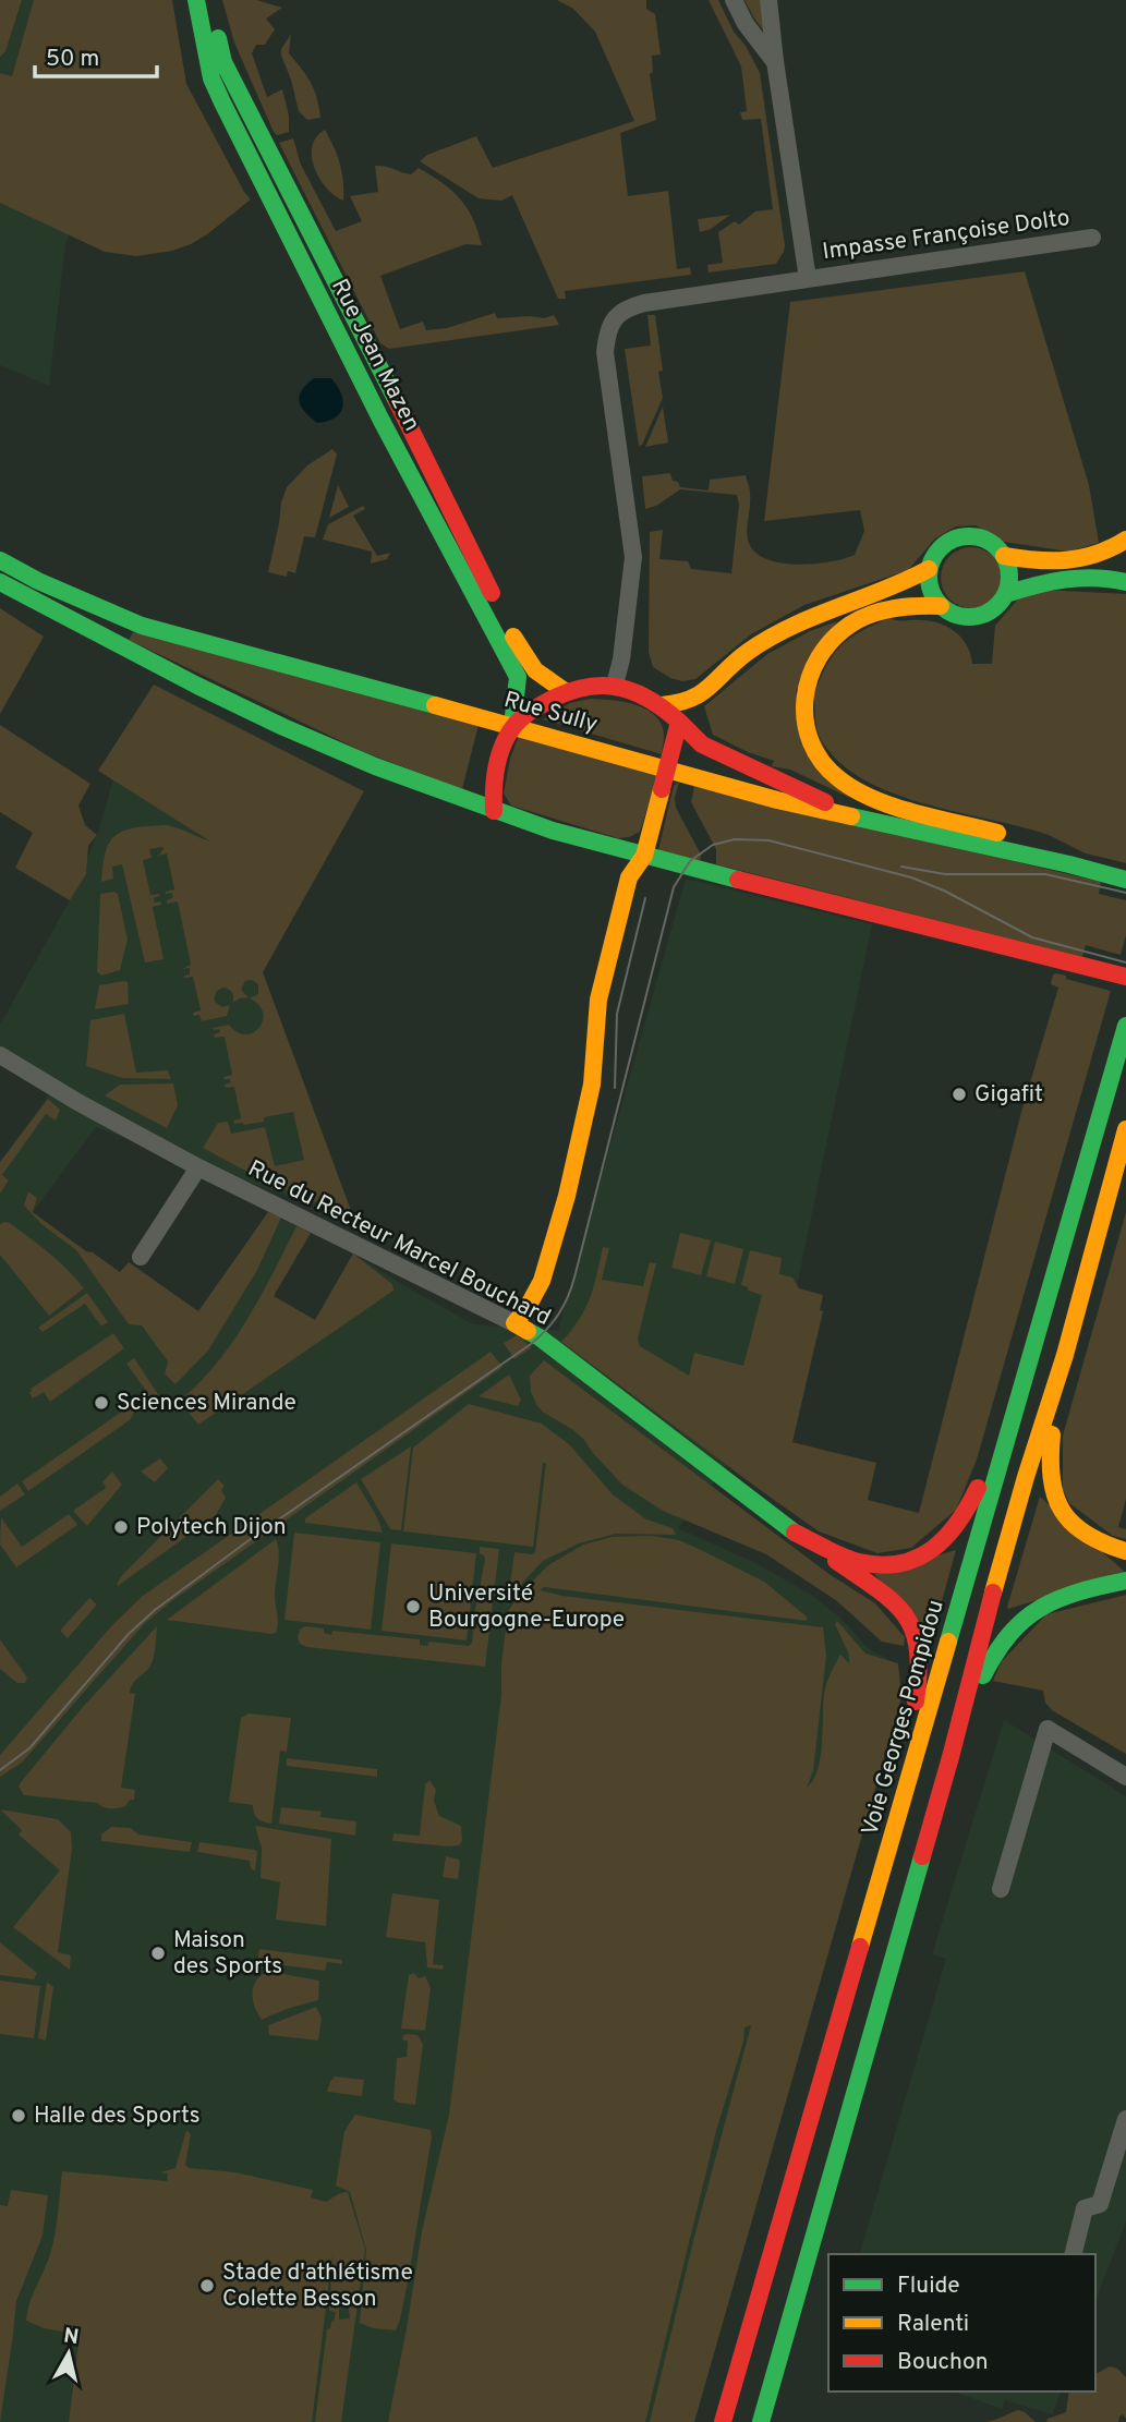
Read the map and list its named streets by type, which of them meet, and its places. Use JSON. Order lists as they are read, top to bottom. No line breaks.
{"streets":{"main road":["Rue Jean Mazen","Rue Sully","Rue du Recteur Marcel Bouchard","Voie Georges Pompidou"],"street":["Impasse Françoise Dolto"]},"crossings":[["Rue Jean Mazen","Rue Sully"]],"places":["Gigafit","Sciences Mirande","Polytech Dijon","Université Bourgogne-Europe","Maison des Sports","Halle des Sports","Stade d'athlétisme Colette Besson"],"legend":["Fluide","Ralenti","Bouchon"],"scale_bar":"50 m","north":"top"}
